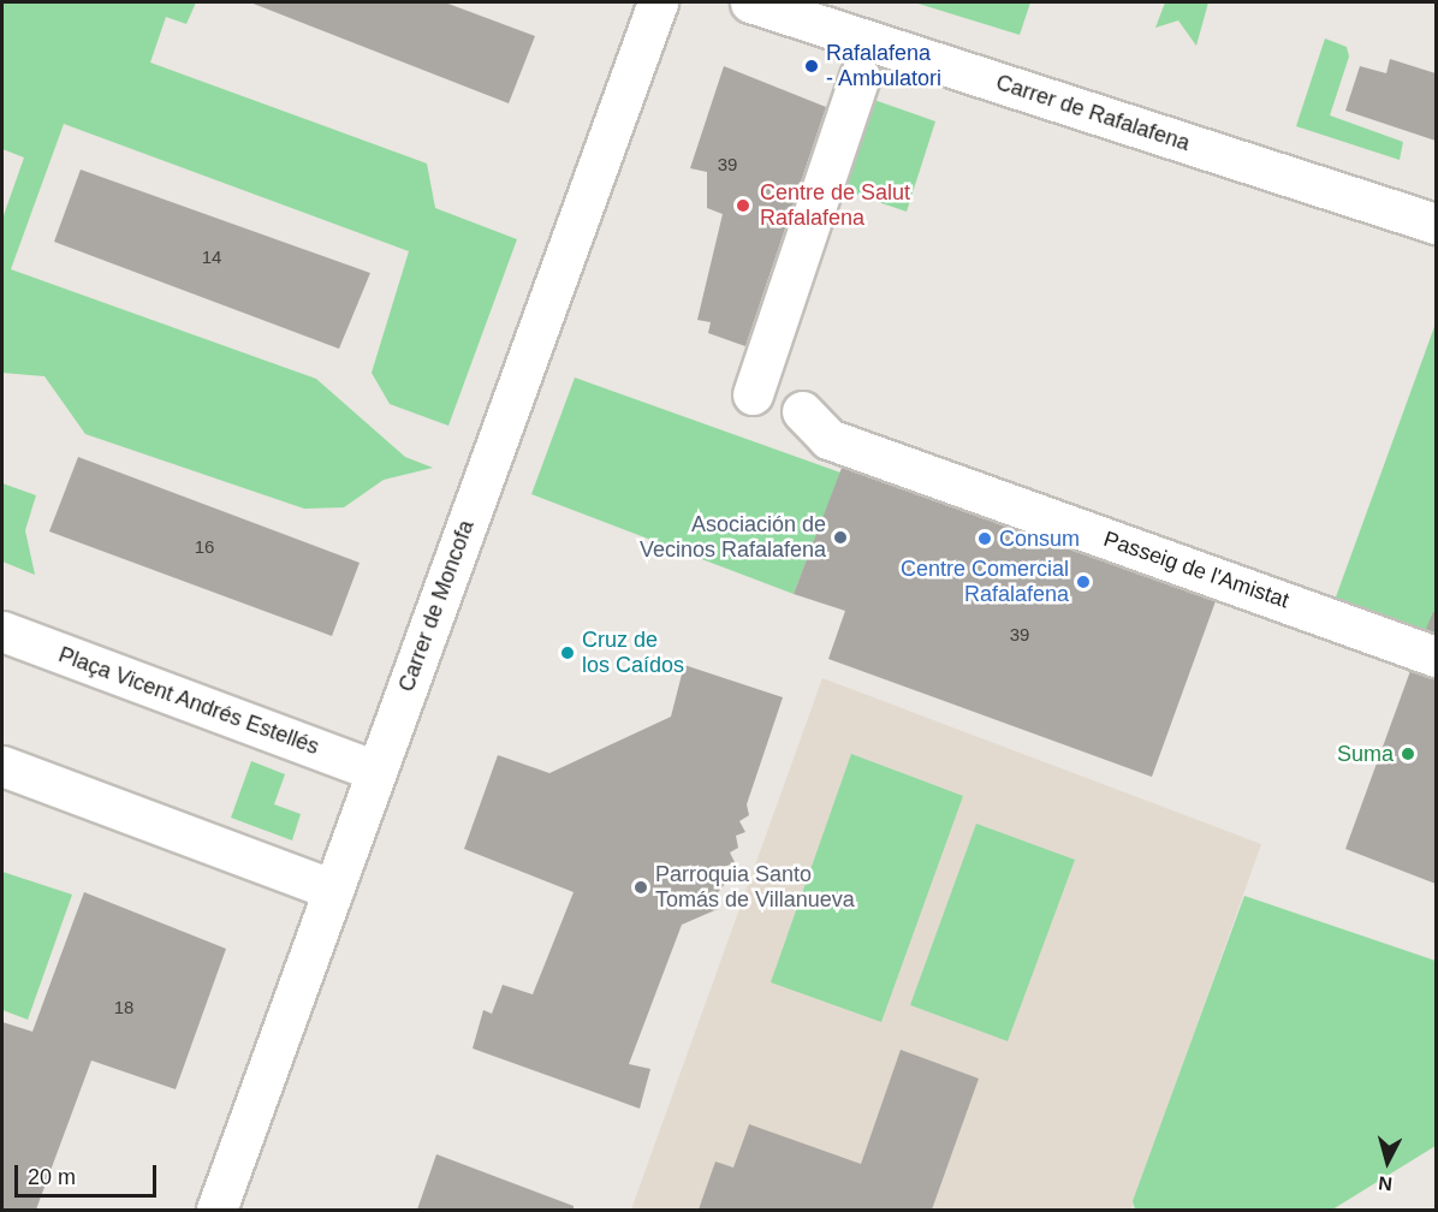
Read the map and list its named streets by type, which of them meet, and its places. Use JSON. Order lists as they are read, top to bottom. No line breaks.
{"streets":{"street":["Carrer de Rafalafena","Passeig de l'Amistat","Carrer de Moncofa","Plaça Vicent Andrés Estellés"]},"crossings":[["Carrer de Moncofa","Plaça Vicent Andrés Estellés"]],"places":["Rafalafena - Ambulatori","Centre de Salut Rafalafena","Asociación de Vecinos Rafalafena","Consum","Centre Comercial Rafalafena","Cruz de los Caídos","Suma","Parroquia Santo Tomás de Villanueva"],"house_numbers":["39","14","16","39","18"],"scale_bar":"20 m","north":"bottom"}
